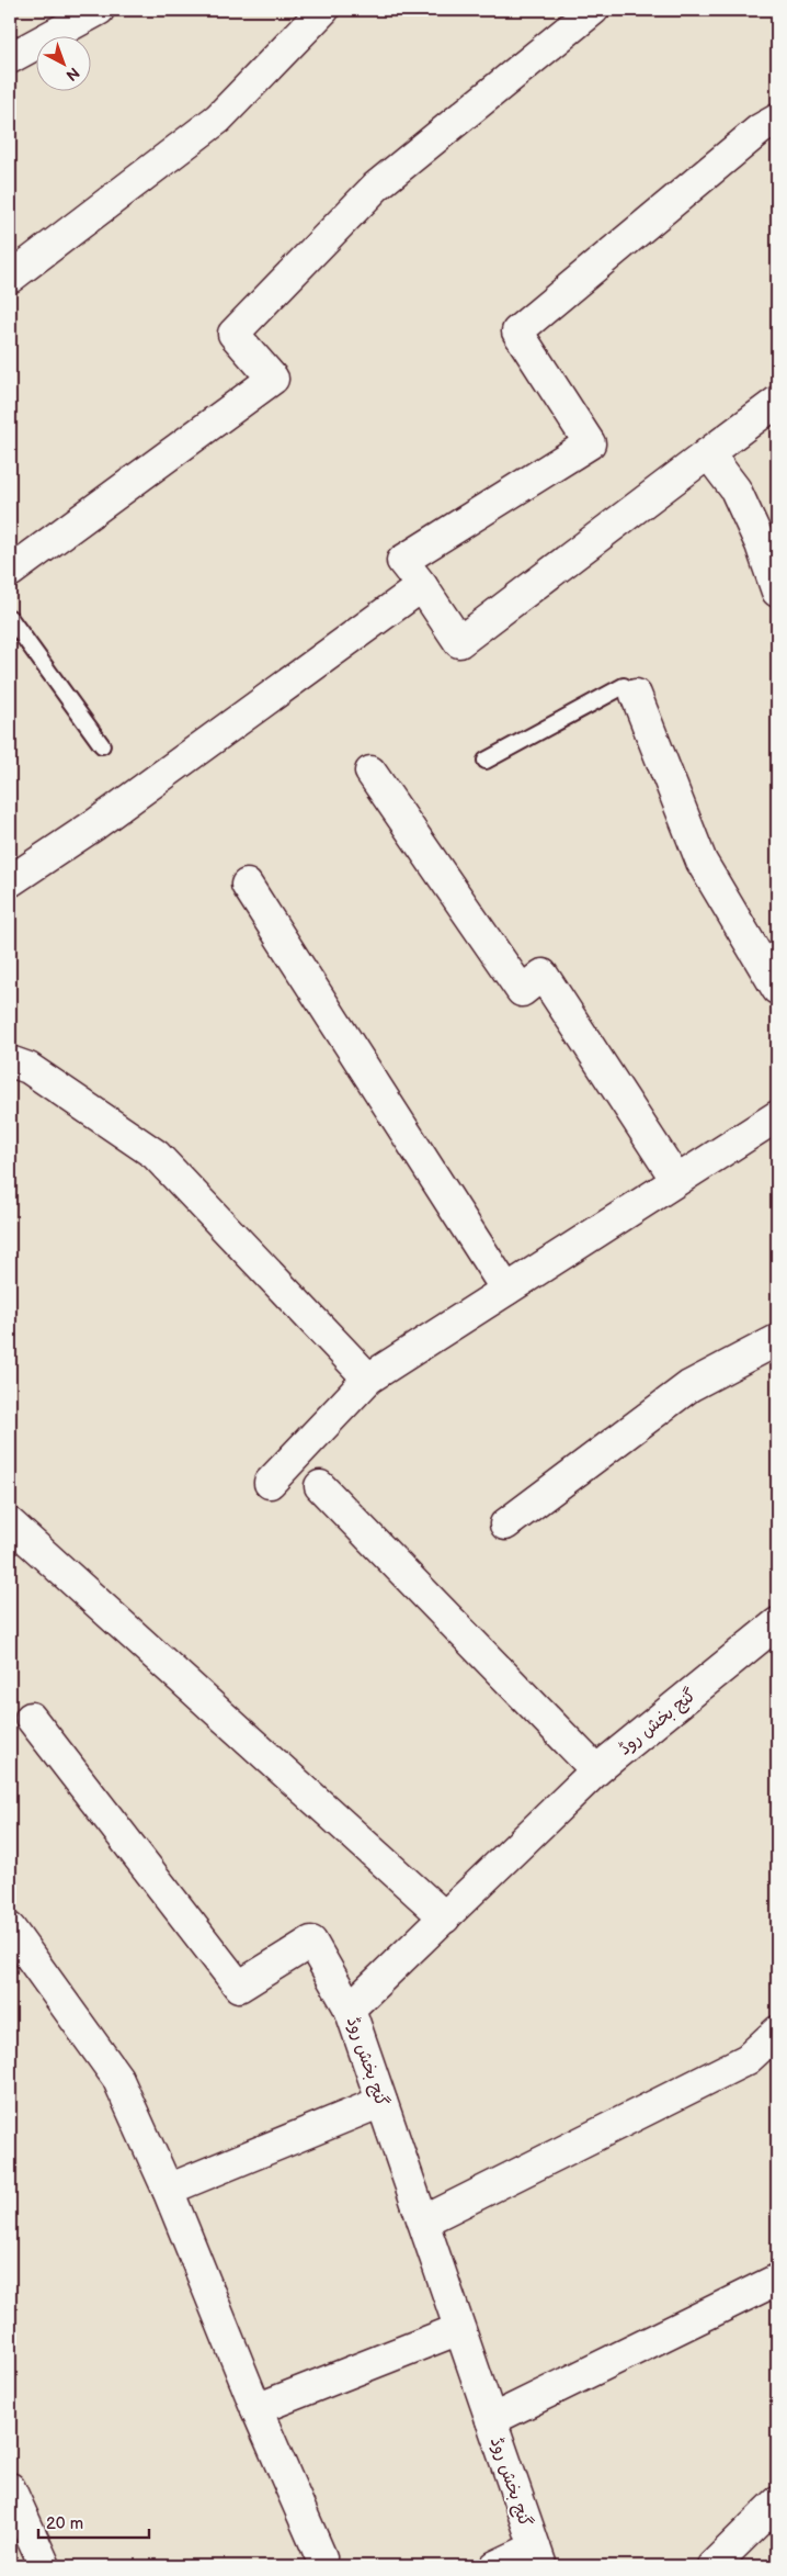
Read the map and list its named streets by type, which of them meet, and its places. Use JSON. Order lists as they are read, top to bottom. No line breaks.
{"streets":{"street":["گنج بخش روڈ"]},"scale_bar":"20 m","north":"bottom right"}
